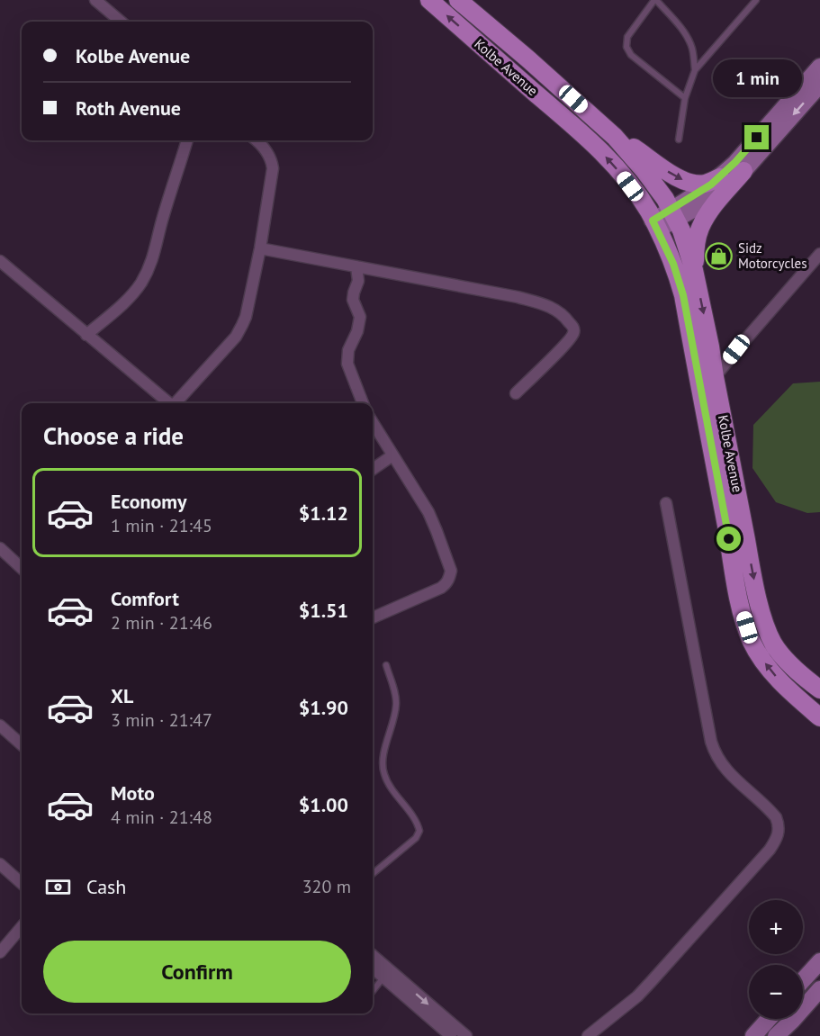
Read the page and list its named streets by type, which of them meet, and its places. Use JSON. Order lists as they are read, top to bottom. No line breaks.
{"streets":{"main road":["Kolbe Avenue"]},"places":{"shop":["Sidz Motorcycles"]},"page":{"banner":["Kolbe Avenue","Roth Avenue"],"bubble":"1 min","heading":"Choose a ride","list":[{"name":"Economy","note":"1 min · 21:45","value":"$1.12"},{"name":"Comfort","note":"2 min · 21:46","value":"$1.51"},{"name":"XL","note":"3 min · 21:47","value":"$1.90"},{"name":"Moto","note":"4 min · 21:48","value":"$1.00"}],"pay":["Cash","320 m"],"map_buttons":["+","−"],"buttons":"Confirm"}}
